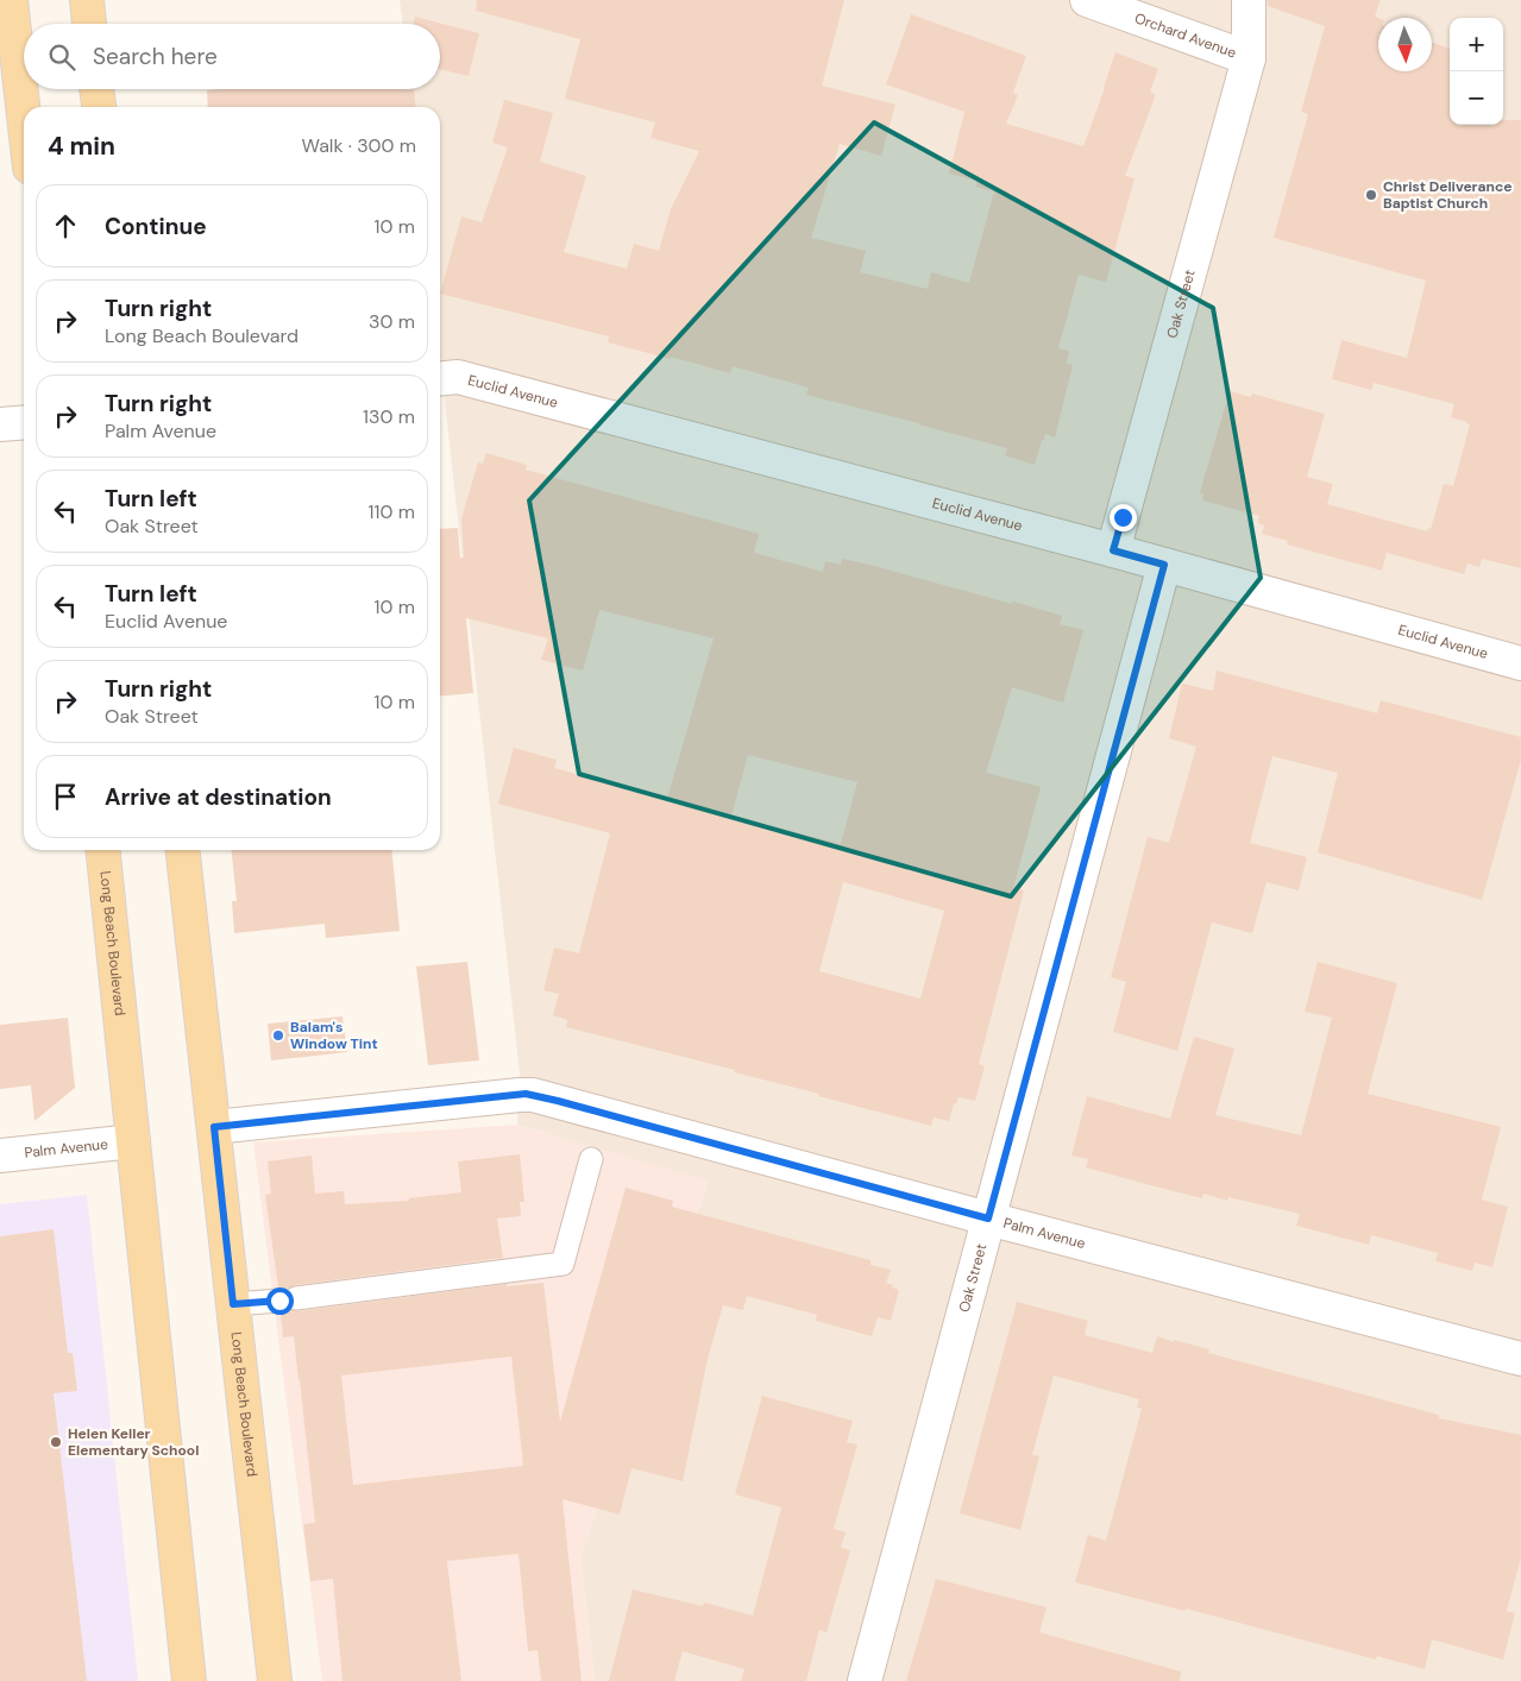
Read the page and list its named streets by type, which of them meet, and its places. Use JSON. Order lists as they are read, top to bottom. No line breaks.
{"streets":{"main road":["Long Beach Boulevard"],"street":["Orchard Avenue","Oak Street","Euclid Avenue","Palm Avenue"]},"crossings":[["Orchard Avenue","Oak Street"],["Oak Street","Euclid Avenue"],["Oak Street","Palm Avenue"],["Long Beach Boulevard","Palm Avenue"]],"places":["Christ Deliverance Baptist Church","Balam's Window Tint","Helen Keller Elementary School"],"north":"bottom","page":{"map_buttons":["+","−"],"search":"Search here","heading":["4 min","Walk · 300 m"],"list":[["Continue","10 m"],["Turn right","Long Beach Boulevard","30 m"],["Turn right","Palm Avenue","130 m"],["Turn left","Oak Street","110 m"],["Turn left","Euclid Avenue","10 m"],["Turn right","Oak Street","10 m"],"Arrive at destination"]}}
